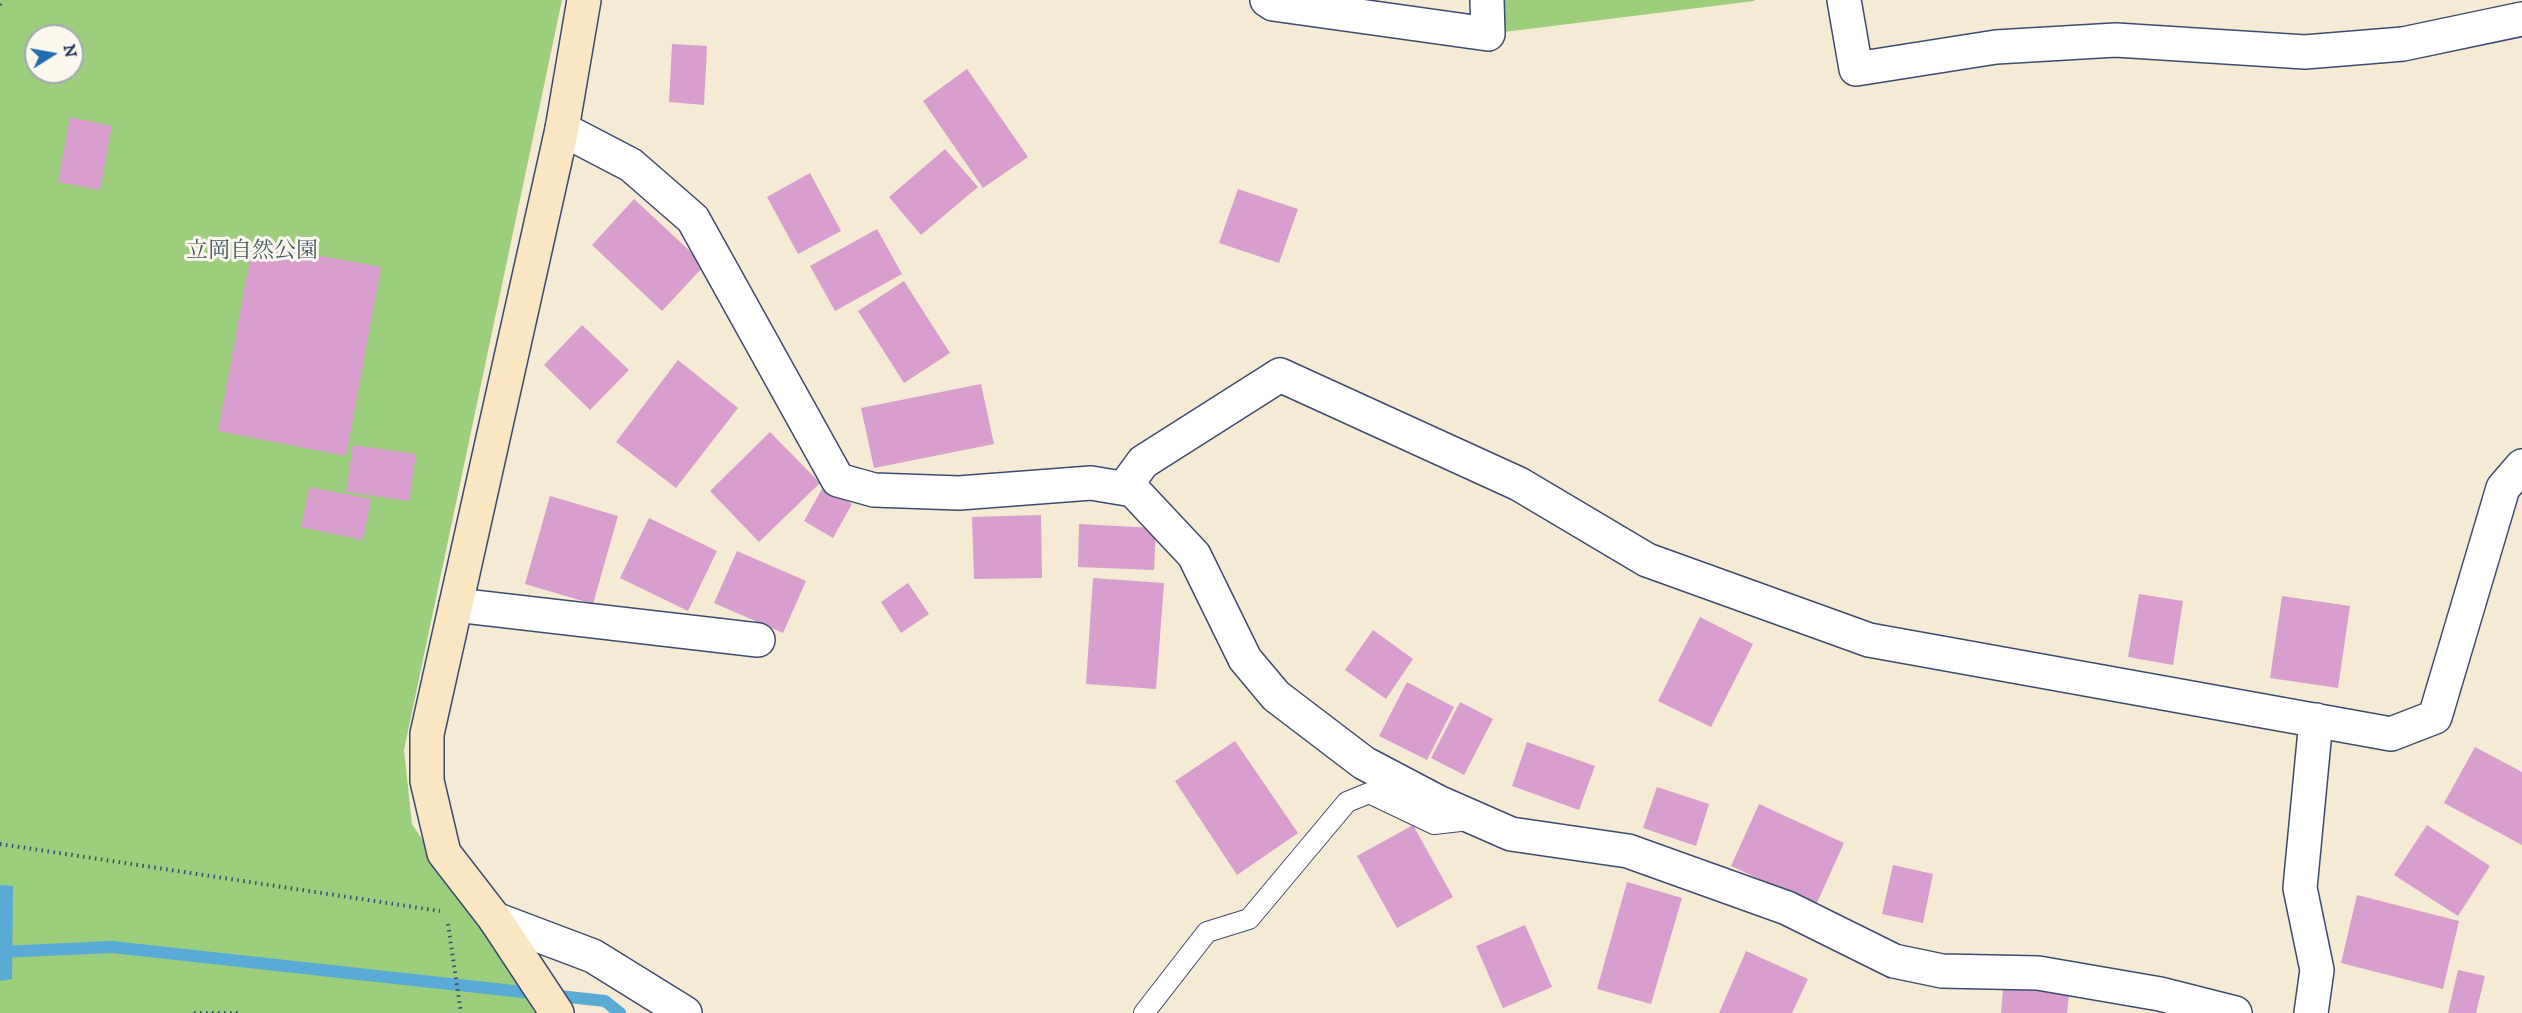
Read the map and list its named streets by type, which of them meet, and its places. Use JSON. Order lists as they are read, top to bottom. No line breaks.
{"parks":["立岡自然公園"],"north":"right"}
